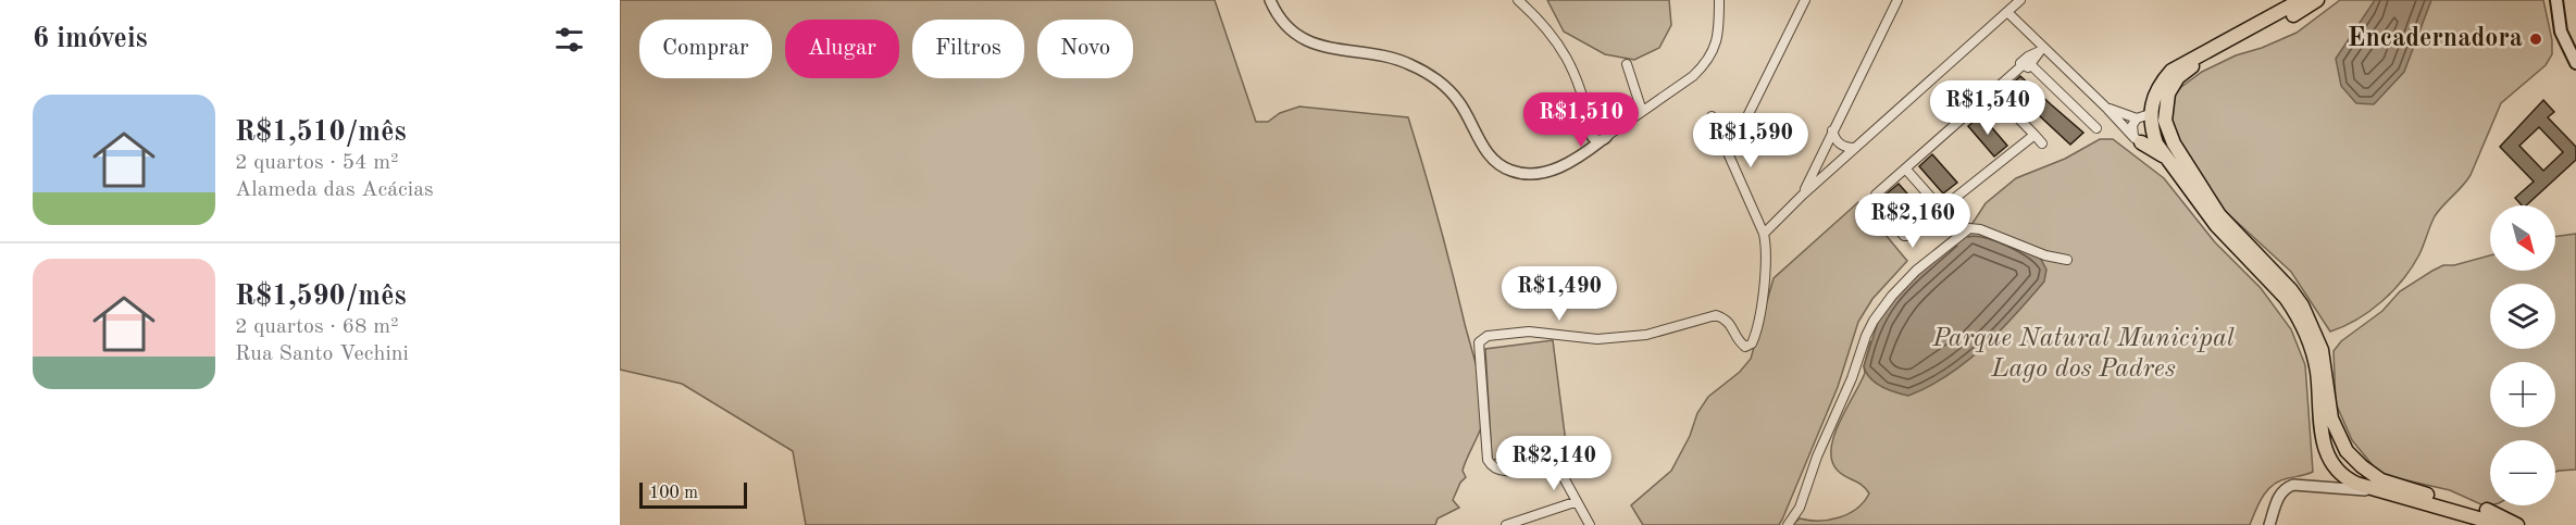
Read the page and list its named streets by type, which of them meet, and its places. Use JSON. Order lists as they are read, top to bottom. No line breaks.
{"parks":["Parque Natural Municipal Lago dos Padres"],"places":["Encadernadora"],"scale_bar":"100 m","north":"bottom right","page":{"heading":"6 imóveis","chip":["Comprar","Alugar","Filtros","Novo"],"list":[{"name":"R$1,510/mês","note":"2 quartos · 54 m² · Alameda das Acácias"},{"name":"R$1,590/mês","note":"2 quartos · 68 m² · Rua Santo Vechini"}],"price":["R$1,540","R$1,510","R$1,590","R$2,160","R$1,490","R$2,140"],"map_buttons":["+","−"],"scale":"100 m"}}
